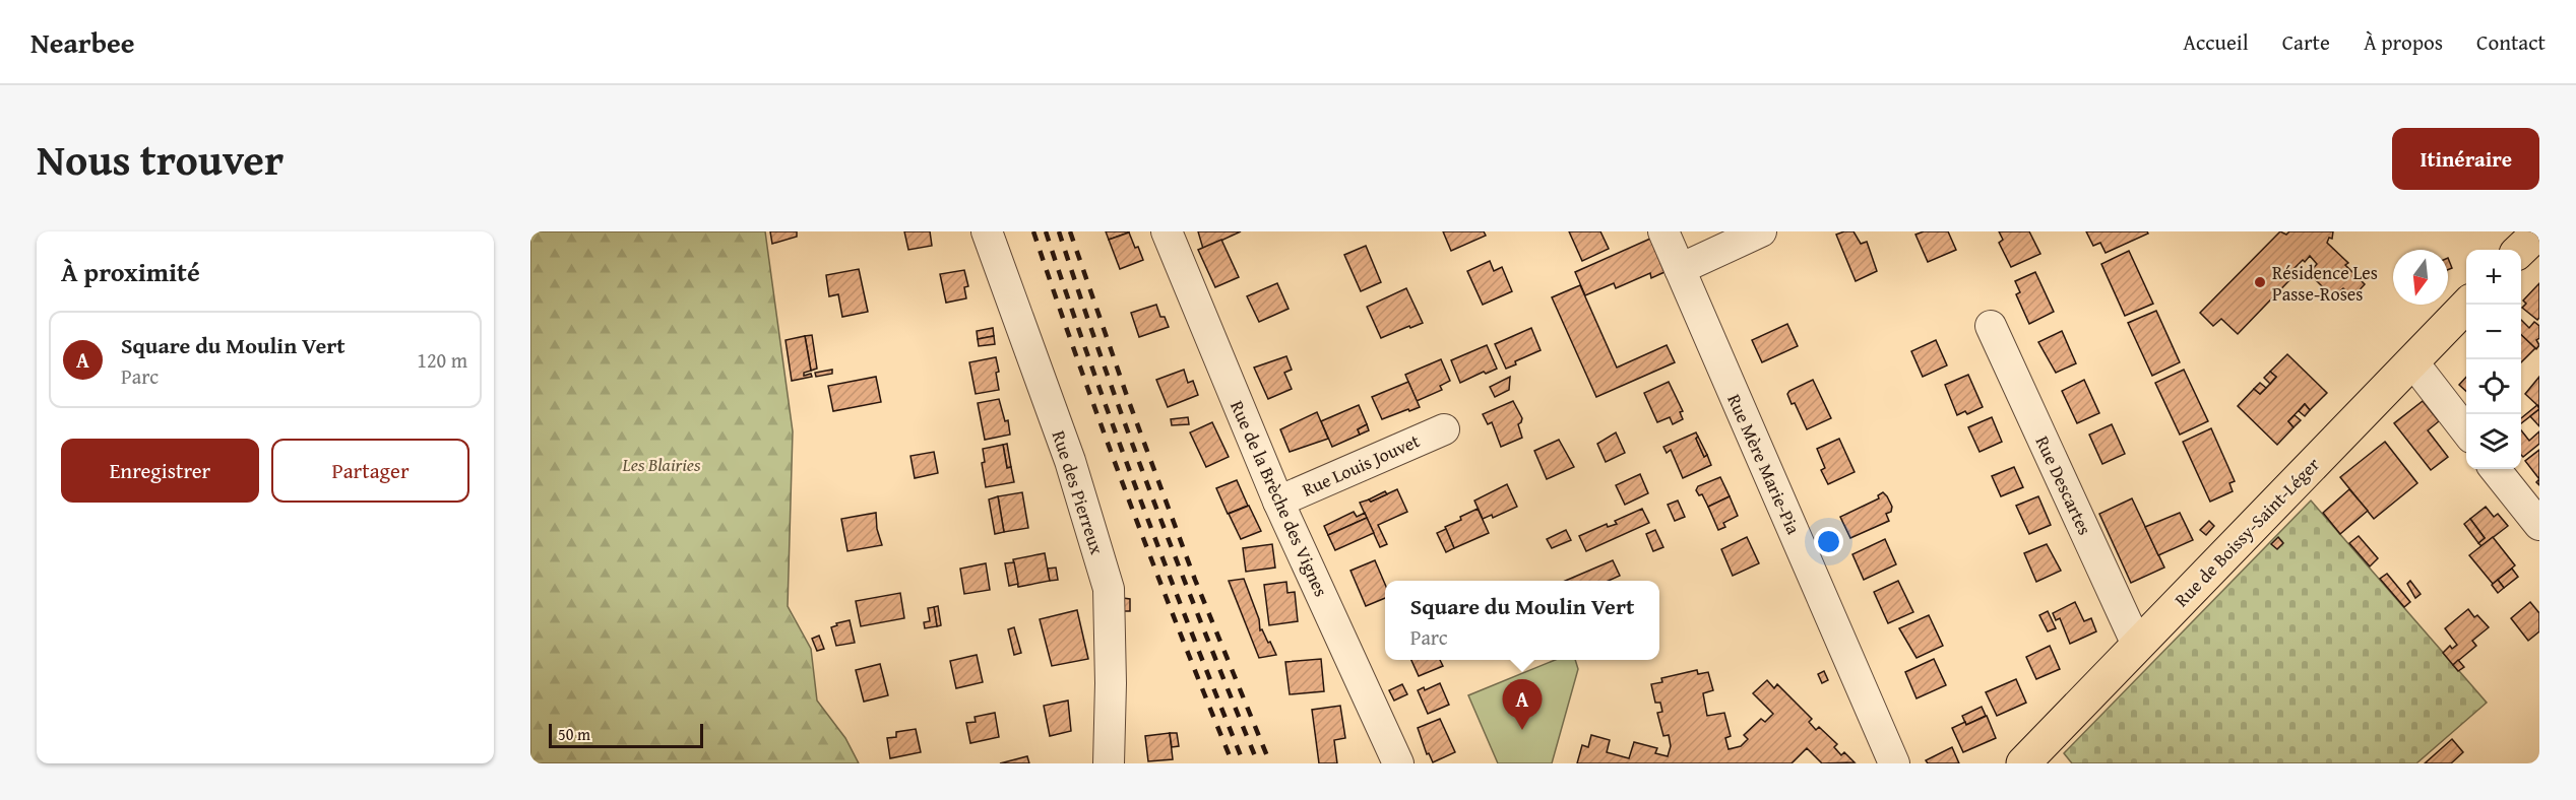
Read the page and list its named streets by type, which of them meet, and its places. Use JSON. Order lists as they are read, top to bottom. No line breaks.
{"streets":{"main road":["Rue de Boissy-Saint-Léger"],"street":["Rue Mère Marie-Pia","Rue Louis Jouvet","Rue Descartes","Rue des Pierreux","Rue de la Brèche des Vignes"]},"crossings":[["Rue Louis Jouvet","Rue de la Brèche des Vignes"],["Rue Descartes","Rue de Boissy-Saint-Léger"]],"parks":["Les Blairies"],"places":["Résidence Les Passe-Roses"],"scale_bar":"50 m","north":"bottom","page":{"header":"Nearbee","nav":["Accueil","Carte","À propos","Contact"],"title":"Nous trouver","buttons":["Itinéraire",["Enregistrer","Partager"]],"heading":"À proximité","map_buttons":["+","−"],"list":[{"mark":"A","name":"Square du Moulin Vert","note":"Parc","value":"120 m"}],"popup":["Square du Moulin Vert","Parc"],"pins":"A","scale":"50 m"}}
